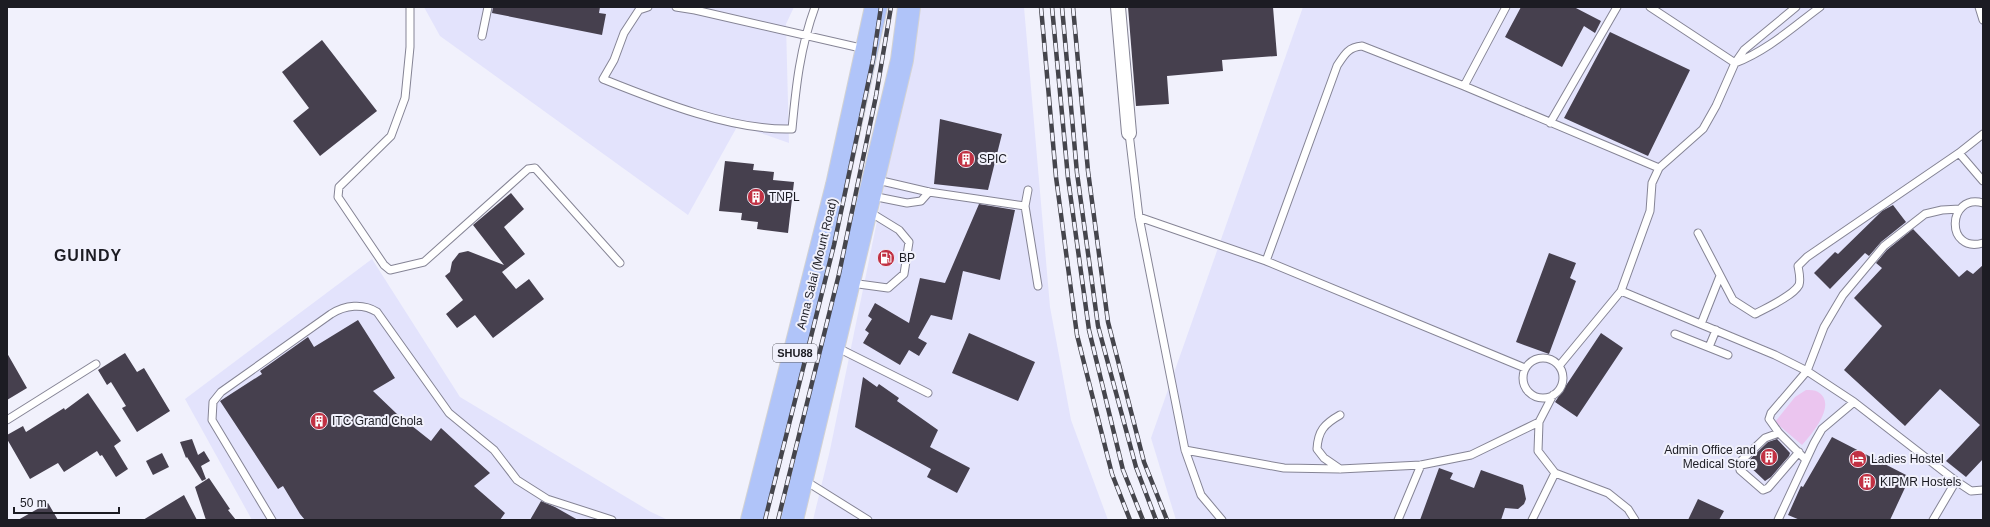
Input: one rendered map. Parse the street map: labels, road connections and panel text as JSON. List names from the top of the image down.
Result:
{
  "streets": {
    "main road": ["Anna Salai (Mount Road)", "SHU88"]
  },
  "districts": ["GUINDY"],
  "places": {
    "building": [
      "SPIC",
      "TNPL",
      "ITC Grand Chola",
      "Admin Office and Medical Store",
      "KIPMR Hostels"
    ],
    "fuel station": ["BP"],
    "hotel": ["Ladies Hostel"]
  },
  "scale_bar": "50 m"
}
